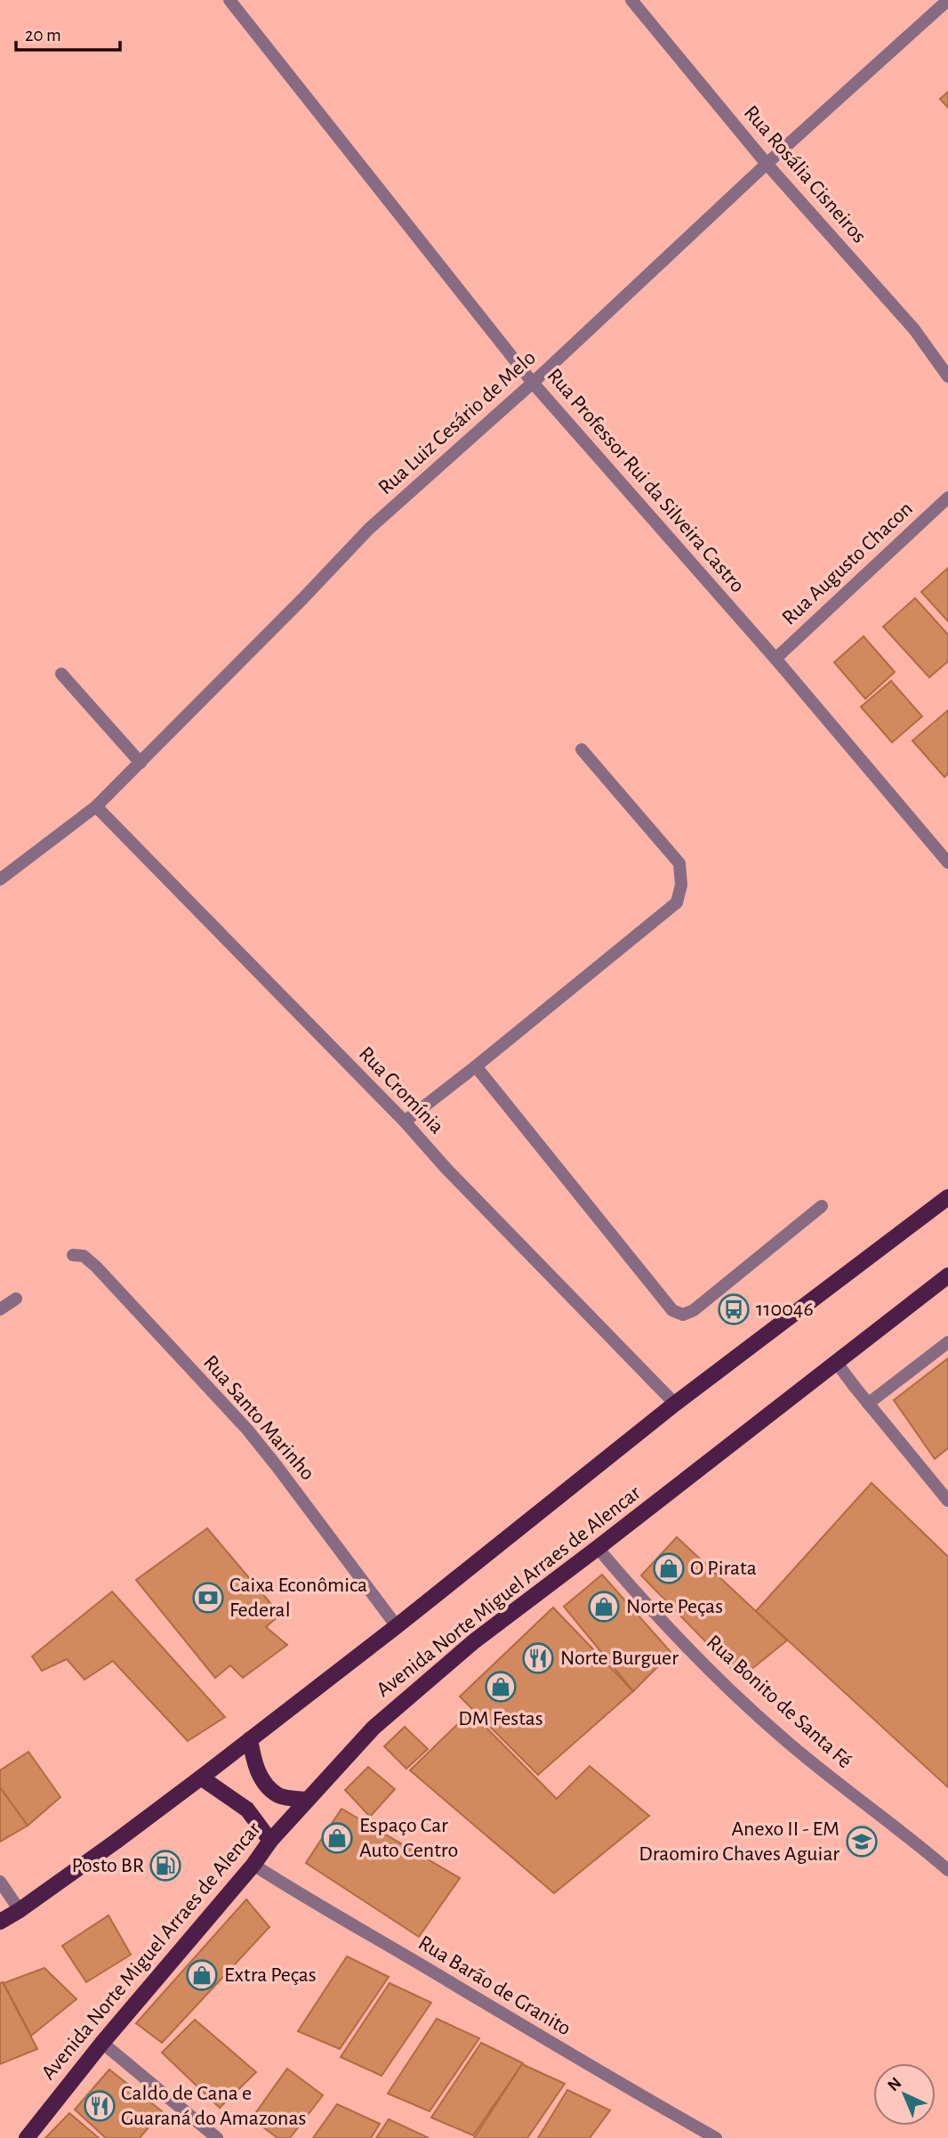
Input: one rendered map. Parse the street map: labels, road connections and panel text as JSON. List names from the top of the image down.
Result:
{
  "streets": {
    "main road": ["Avenida Norte Miguel Arraes de Alencar"],
    "street": [
      "Rua Rosália Cisneiros",
      "Rua Luiz Cesário de Melo",
      "Rua Professor Rui da Silveira Castro",
      "Rua Augusto Chacon",
      "Rua Cromínia",
      "Rua Santo Marinho",
      "Rua Bonito de Santa Fé",
      "Rua Barão de Granito"
    ]
  },
  "crossings": [
    ["Rua Rosália Cisneiros", "Rua Luiz Cesário de Melo"],
    ["Rua Luiz Cesário de Melo", "Rua Professor Rui da Silveira Castro"],
    ["Rua Luiz Cesário de Melo", "Rua Cromínia"],
    ["Rua Professor Rui da Silveira Castro", "Rua Augusto Chacon"],
    ["Rua Cromínia", "Avenida Norte Miguel Arraes de Alencar"],
    ["Rua Santo Marinho", "Avenida Norte Miguel Arraes de Alencar"],
    ["Avenida Norte Miguel Arraes de Alencar", "Rua Bonito de Santa Fé"],
    ["Avenida Norte Miguel Arraes de Alencar", "Rua Barão de Granito"]
  ],
  "places": {
    "bus stop": ["110046"],
    "shop": [
      "O Pirata",
      "Norte Peças",
      "DM Festas",
      "Espaço Car Auto Centro",
      "Extra Peças"
    ],
    "bank": ["Caixa Econômica Federal"],
    "restaurant": ["Norte Burguer", "Caldo de Cana e Guaraná do Amazonas"],
    "school or university": ["Anexo II - EM Draomiro Chaves Aguiar"],
    "fuel station": ["Posto BR"]
  },
  "scale_bar": "20 m",
  "north": "top left"
}
